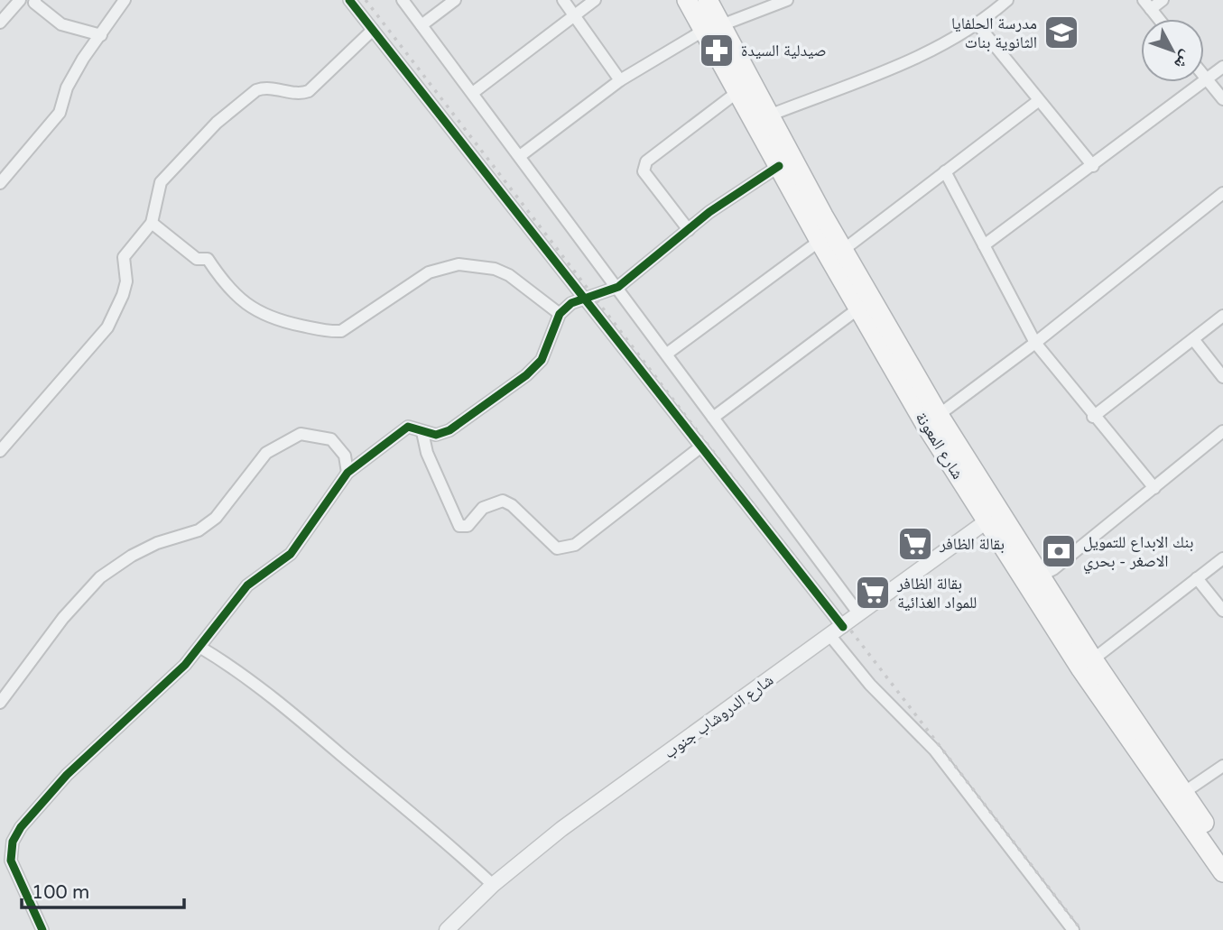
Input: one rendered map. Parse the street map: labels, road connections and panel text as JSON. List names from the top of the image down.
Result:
{
  "streets": {
    "highway": ["شارع المعونة"],
    "street": ["شارع الدروشاب جنوب"]
  },
  "crossings": [
    ["شارع المعونة", "شارع الدروشاب جنوب"]
  ],
  "places": {
    "school or university": ["مدرسة الحلفايا الثانوية بنات"],
    "pharmacy": ["صيدلية السيدة"],
    "supermarket": ["بقالة الظافر", "بقالة الظافر للمواد الغذائية"],
    "bank": ["بنك الابداع للتمويل الاصغر - بحري"]
  },
  "scale_bar": "100 m",
  "north": "bottom right"
}
